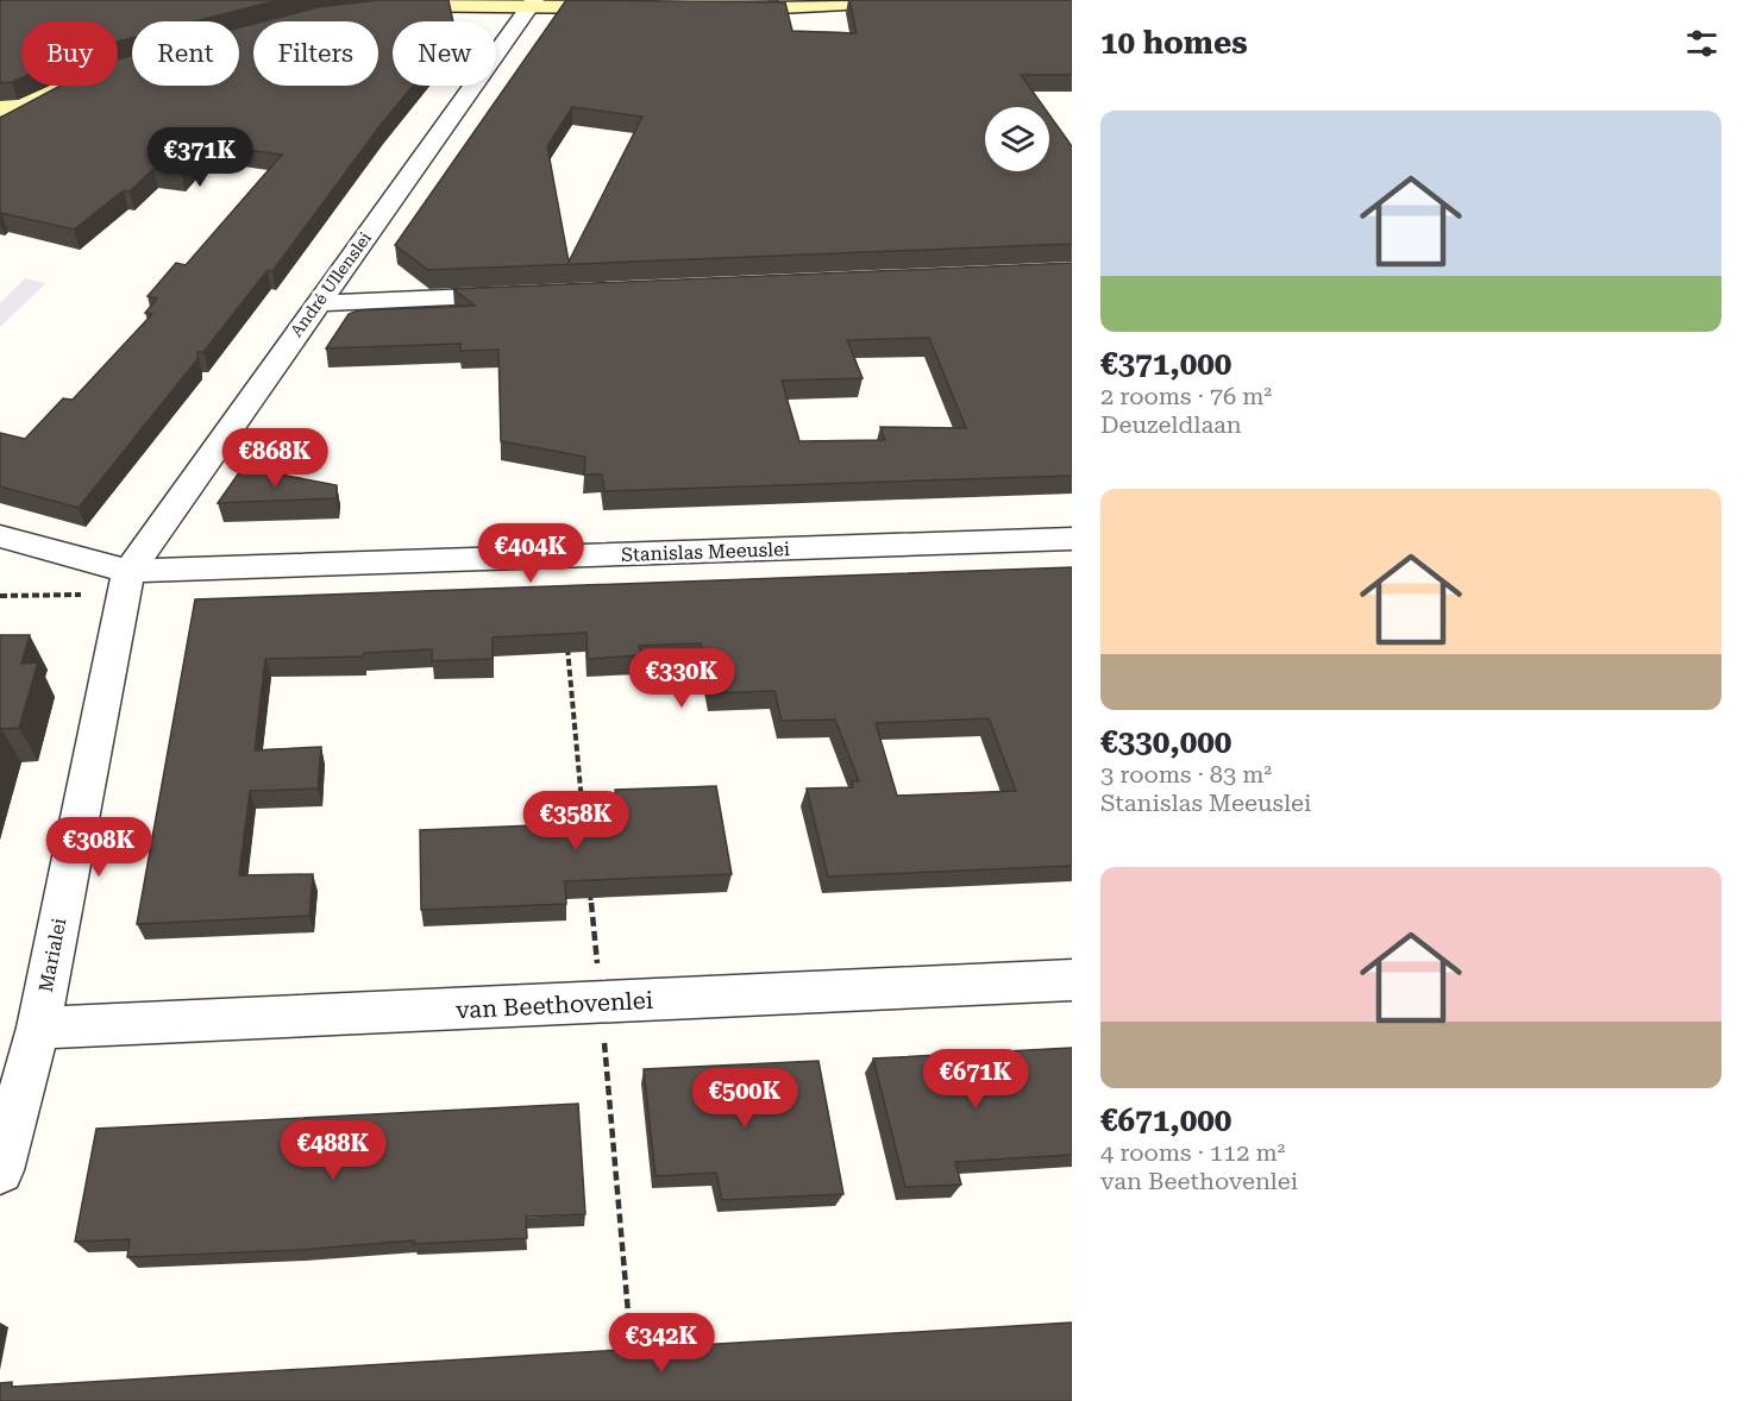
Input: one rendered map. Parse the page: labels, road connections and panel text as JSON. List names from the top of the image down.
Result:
{
  "streets": {
    "street": [
      "André Ullenslei",
      "Stanislas Meeuslei",
      "Marialei",
      "van Beethovenlei"
    ]
  },
  "crossings": [
    ["André Ullenslei", "Stanislas Meeuslei"],
    ["André Ullenslei", "Marialei"],
    ["Stanislas Meeuslei", "Marialei"],
    ["Marialei", "van Beethovenlei"]
  ],
  "page": {
    "heading": "10 homes",
    "chip": [
      "Buy",
      "Rent",
      "Filters",
      "New"
    ],
    "list": [
      {
        "name": "€371,000",
        "note": "2 rooms · 76 m² · Deuzeldlaan"
      },
      {
        "name": "€330,000",
        "note": "3 rooms · 83 m² · Stanislas Meeuslei"
      },
      {
        "name": "€671,000",
        "note": "4 rooms · 112 m² · van Beethovenlei"
      }
    ],
    "price": [
      "€371K",
      "€868K",
      "€404K",
      "€330K",
      "€358K",
      "€308K",
      "€671K",
      "€500K",
      "€488K",
      "€342K"
    ]
  }
}
